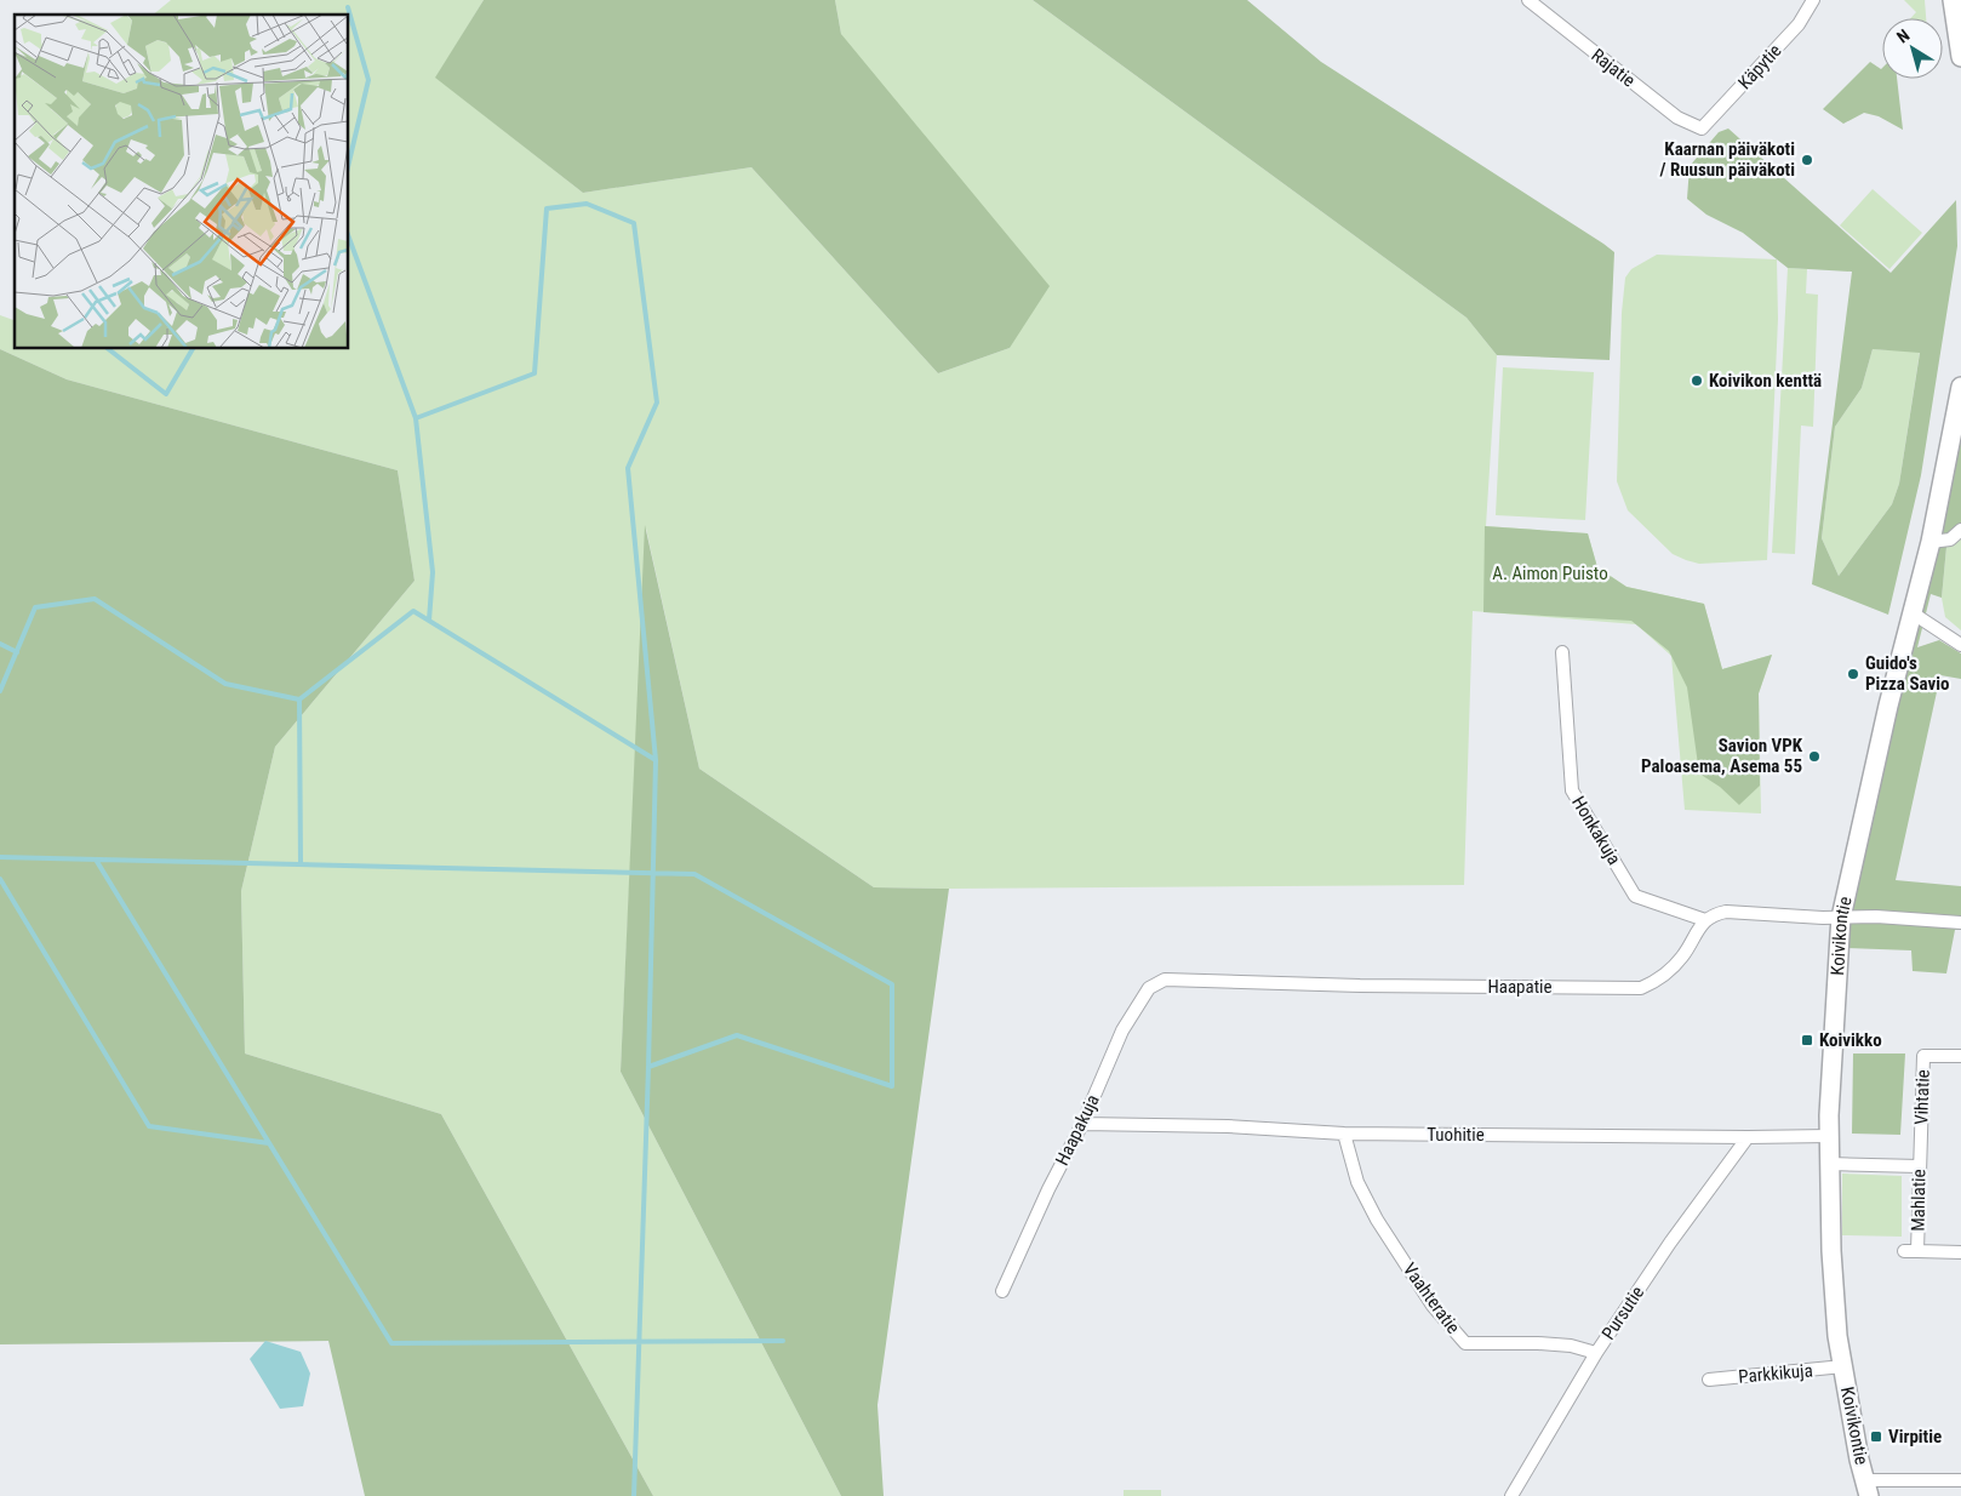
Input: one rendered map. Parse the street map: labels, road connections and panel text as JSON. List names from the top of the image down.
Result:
{
  "streets": {
    "main road": ["Koivikontie"],
    "street": [
      "Käpytie",
      "Rajatie",
      "Honkakuja",
      "Haapatie",
      "Vihtatie",
      "Haapakuja",
      "Tuohitie",
      "Mahlatie",
      "Vaahteratie",
      "Pursutie",
      "Parkkikuja"
    ]
  },
  "crossings": [
    ["Käpytie", "Rajatie"],
    ["Honkakuja", "Haapatie"],
    ["Koivikontie", "Tuohitie"],
    ["Koivikontie", "Parkkikuja"],
    ["Haapatie", "Haapakuja"],
    ["Vihtatie", "Mahlatie"],
    ["Haapakuja", "Tuohitie"],
    ["Tuohitie", "Vaahteratie"],
    ["Tuohitie", "Pursutie"],
    ["Vaahteratie", "Pursutie"]
  ],
  "parks": ["A. Aimon Puisto"],
  "places": {
    "other": [
      "Kaarnan päiväkoti / Ruusun päiväkoti",
      "Koivikon kenttä",
      "Guido's Pizza Savio",
      "Savion VPK Paloasema, Asema 55"
    ],
    "transit": ["Koivikko", "Virpitie"]
  },
  "north": "top left"
}
